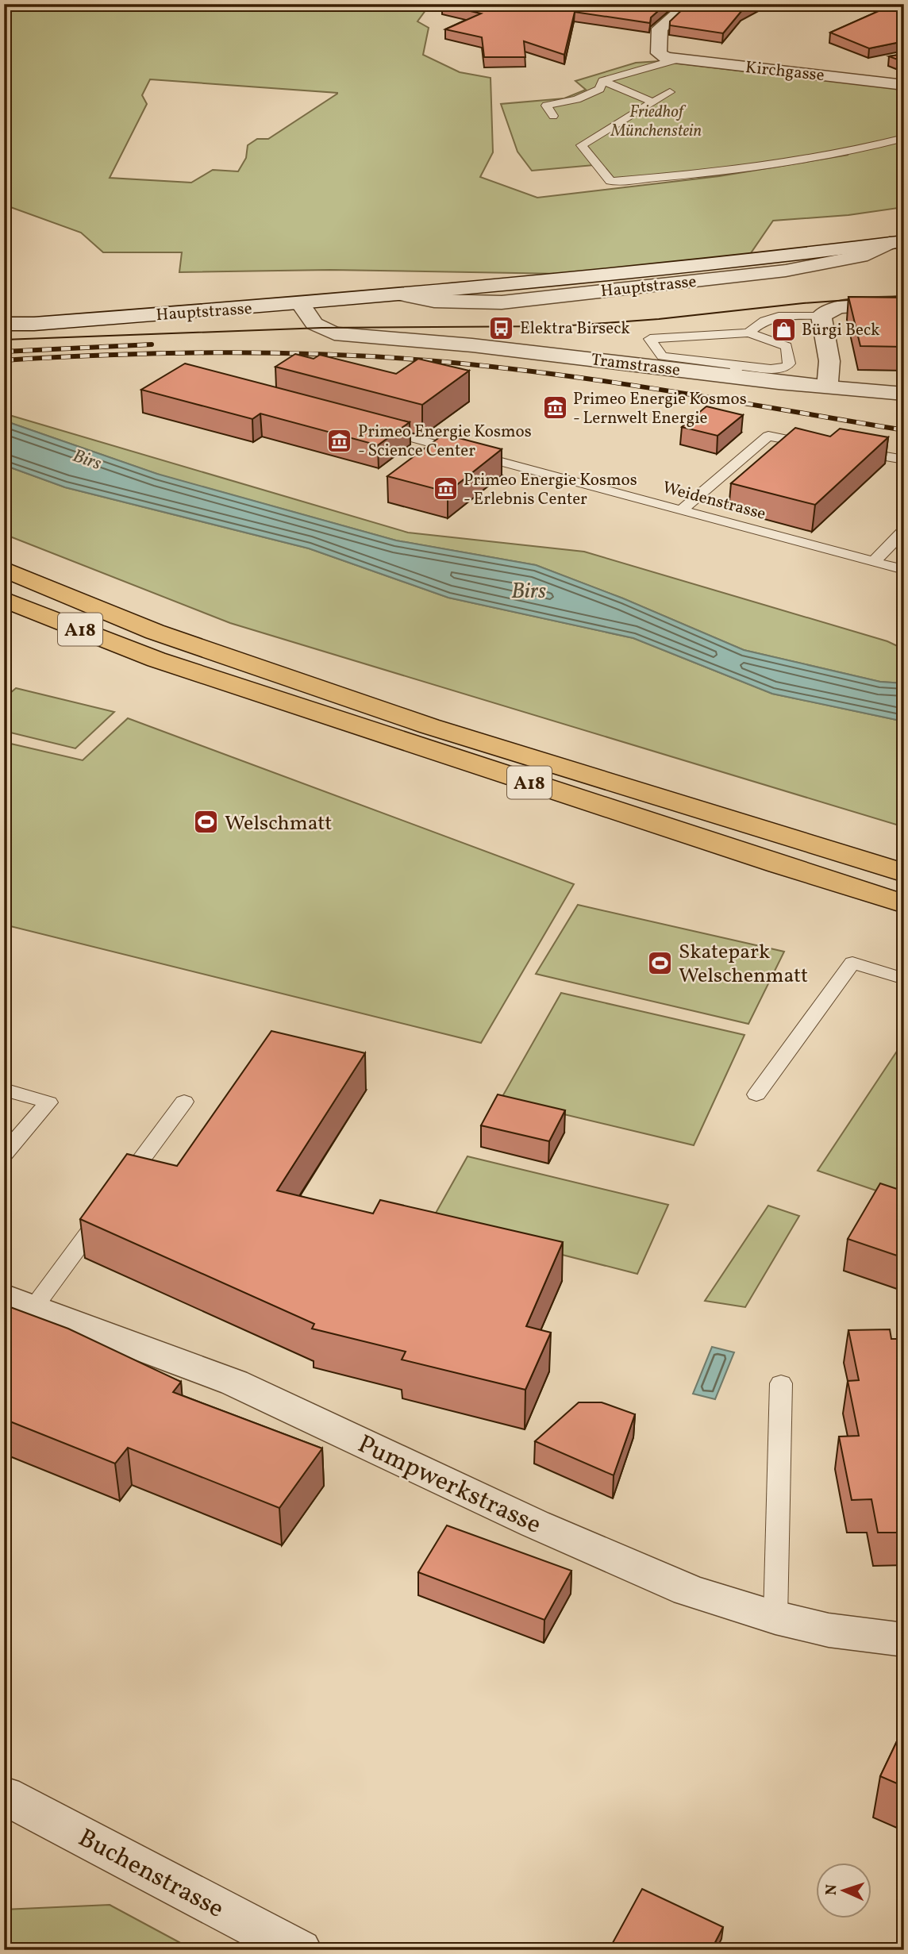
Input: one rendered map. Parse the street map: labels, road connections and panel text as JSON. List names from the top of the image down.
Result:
{
  "streets": {
    "highway": ["A18"],
    "street": [
      "Kirchgasse",
      "Hauptstrasse",
      "Tramstrasse",
      "Pumpwerkstrasse",
      "Buchenstrasse"
    ],
    "lane": ["Weidenstrasse"]
  },
  "crossings": [
    ["Hauptstrasse", "Tramstrasse"]
  ],
  "water": ["Birs"],
  "parks": ["Friedhof Münchenstein"],
  "places": {
    "bus stop": ["Elektra Birseck"],
    "shop": ["Bürgi Beck"],
    "museum": ["Primeo Energie Kosmos - Lernwelt Energie", "Primeo Energie Kosmos - Science Center", "Primeo Energie Kosmos - Erlebnis Center"],
    "sports": ["Welschmatt", "Skatepark Welschenmatt"]
  },
  "north": "left"
}
